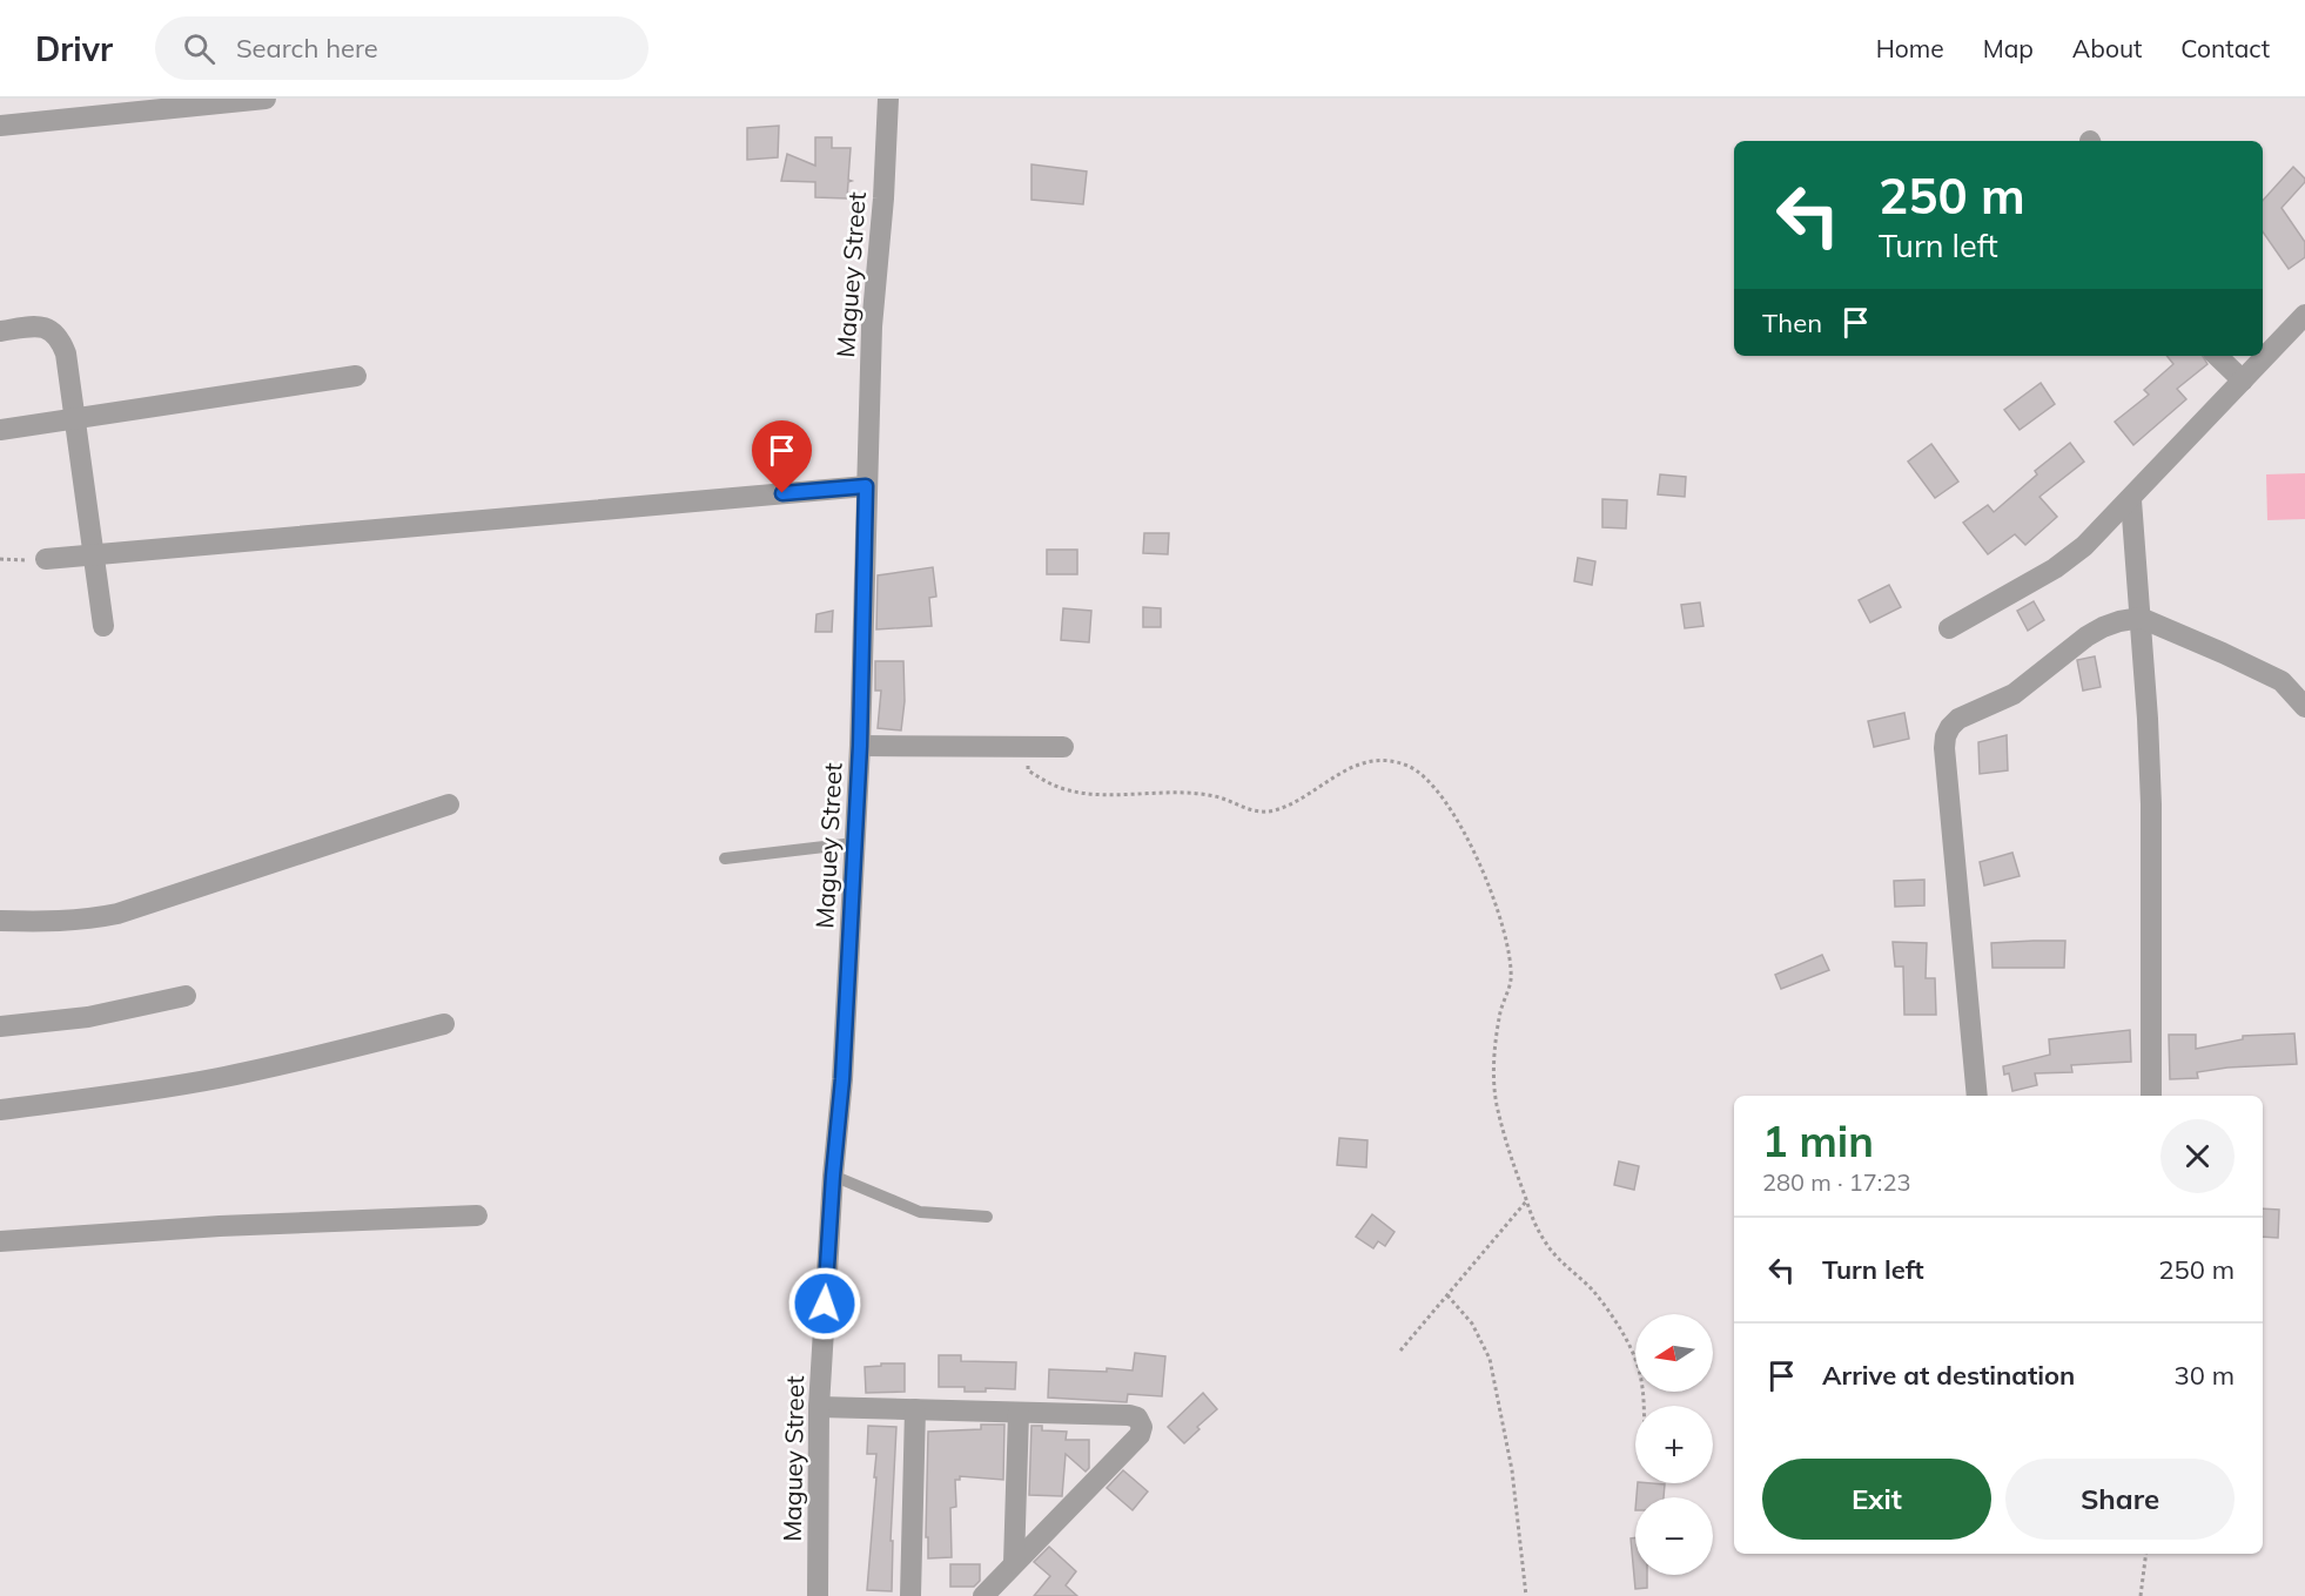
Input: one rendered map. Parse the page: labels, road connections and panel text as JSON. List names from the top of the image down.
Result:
{
  "streets": {
    "street": ["Maguey Street"]
  },
  "north": "left",
  "page": {
    "header": "Drivr",
    "search": "Search here",
    "nav": [
      "Home",
      "Map",
      "About",
      "Contact"
    ],
    "turn": ["250 m", "Turn left"],
    "then": "Then",
    "heading": ["1 min", "280 m · 17:23"],
    "list": [
      {
        "name": "Turn left",
        "value": "250 m"
      },
      {
        "name": "Arrive at destination",
        "value": "30 m"
      }
    ],
    "map_buttons": ["+", "−"],
    "buttons": ["Exit", "Share"]
  }
}
